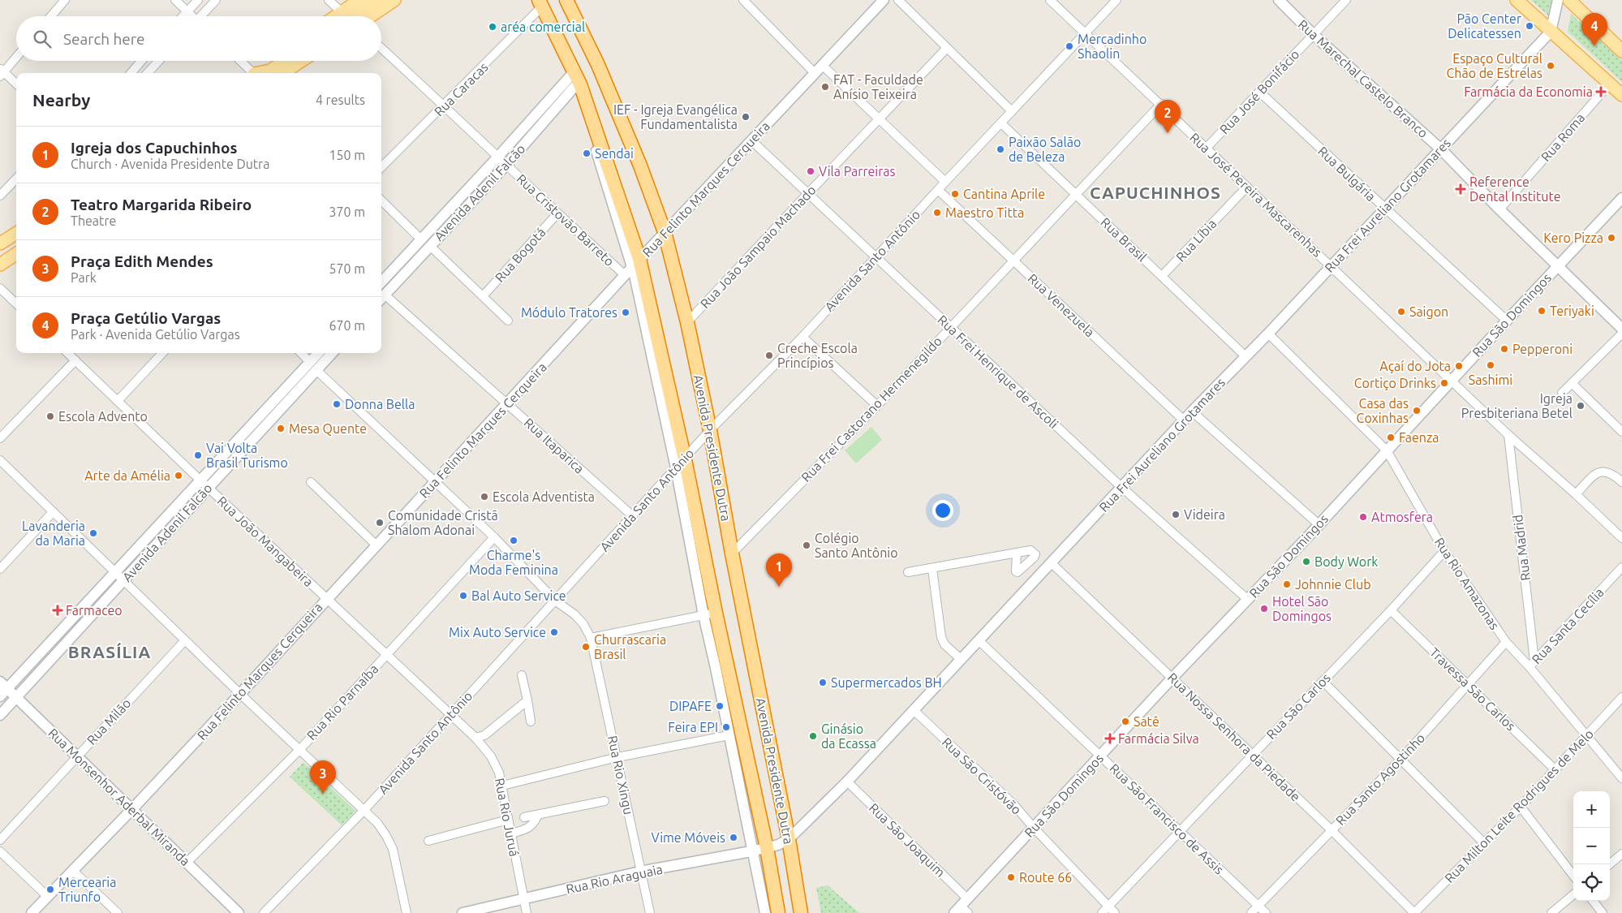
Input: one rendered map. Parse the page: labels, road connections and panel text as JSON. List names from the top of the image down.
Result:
{
  "streets": {
    "highway": ["Avenida Presidente Dutra"],
    "street": [
      "Rua Marechal Castelo Branco",
      "Rua Caracas",
      "Rua José Bonifácio",
      "Rua Roma",
      "Rua Bulgária",
      "Rua Felinto Marques Cerqueira",
      "Avenida Adenil Falcão",
      "Rua José Pereira Mascarenhas",
      "Rua Frei Aureliano Grotamares",
      "Rua Cristovão Barreto",
      "Rua Brasil",
      "Rua Líbia",
      "Rua João Sampaio Machado",
      "Rua Bogotá",
      "Avenida Santo Antônio",
      "Rua Venezuela",
      "Rua São Domingos",
      "Rua Frei Henrique de Ascoli",
      "Rua Frei Castorano Hermenegildo",
      "Rua Itaparica",
      "Rua João Mangabeira",
      "Rua Madrid",
      "Rua Rio Amazonas",
      "Rua Santa Cecília",
      "Travessa São Carlos",
      "Rua Rio Parnaíba",
      "Rua São Carlos",
      "Rua Milão",
      "Rua Nossa Senhora da Piedade",
      "Rua Rio Xingu",
      "Rua São Cristóvão",
      "Rua Santo Agostinho",
      "Rua Monsenhor Aderbal Miranda",
      "Rua Milton Leite Rodrigues de Melo",
      "Rua Rio Juruá",
      "Rua São Francisco de Assis",
      "Rua São Joaquim",
      "Rua Rio Araguaia"
    ]
  },
  "crossings": [
    ["Rua Marechal Castelo Branco", "Rua José Bonifácio"],
    ["Rua Marechal Castelo Branco", "Rua Roma"],
    ["Rua Marechal Castelo Branco", "Rua Frei Aureliano Grotamares"],
    ["Rua Marechal Castelo Branco", "Rua São Domingos"],
    ["Rua Caracas", "Rua Cristovão Barreto"],
    ["Rua Caracas", "Avenida Presidente Dutra"],
    ["Rua José Bonifácio", "Rua Bulgária"],
    ["Rua José Bonifácio", "Rua José Pereira Mascarenhas"],
    ["Rua Bulgária", "Rua Frei Aureliano Grotamares"],
    ["Rua Bulgária", "Rua São Domingos"],
    ["Rua Felinto Marques Cerqueira", "Rua Cristovão Barreto"],
    ["Rua Felinto Marques Cerqueira", "Rua Frei Henrique de Ascoli"],
    ["Rua Felinto Marques Cerqueira", "Rua Itaparica"],
    ["Rua Felinto Marques Cerqueira", "Avenida Presidente Dutra"],
    ["Rua Felinto Marques Cerqueira", "Rua João Mangabeira"],
    ["Rua Felinto Marques Cerqueira", "Rua Rio Xingu"],
    ["Rua Felinto Marques Cerqueira", "Rua Monsenhor Aderbal Miranda"],
    ["Avenida Adenil Falcão", "Rua Cristovão Barreto"],
    ["Avenida Adenil Falcão", "Rua Itaparica"],
    ["Avenida Adenil Falcão", "Avenida Presidente Dutra"],
    ["Avenida Adenil Falcão", "Rua João Mangabeira"],
    ["Avenida Adenil Falcão", "Rua Rio Xingu"],
    ["Avenida Adenil Falcão", "Rua Monsenhor Aderbal Miranda"],
    ["Rua José Pereira Mascarenhas", "Rua Frei Aureliano Grotamares"],
    ["Rua José Pereira Mascarenhas", "Rua Líbia"],
    ["Rua José Pereira Mascarenhas", "Avenida Santo Antônio"],
    ["Rua José Pereira Mascarenhas", "Rua São Domingos"],
    ["Rua José Pereira Mascarenhas", "Rua Frei Castorano Hermenegildo"],
    ["Rua José Pereira Mascarenhas", "Rua Madrid"],
    ["Rua Frei Aureliano Grotamares", "Rua Brasil"],
    ["Rua Frei Aureliano Grotamares", "Rua Venezuela"],
    ["Rua Frei Aureliano Grotamares", "Rua Frei Henrique de Ascoli"],
    ["Rua Frei Aureliano Grotamares", "Avenida Presidente Dutra"],
    ["Rua Frei Aureliano Grotamares", "Rua Rio Amazonas"],
    ["Rua Frei Aureliano Grotamares", "Rua Nossa Senhora da Piedade"],
    ["Rua Frei Aureliano Grotamares", "Rua São Cristóvão"],
    ["Rua Frei Aureliano Grotamares", "Rua São Francisco de Assis"],
    ["Rua Frei Aureliano Grotamares", "Rua São Joaquim"],
    ["Rua Frei Aureliano Grotamares", "Rua Rio Araguaia"],
    ["Rua Cristovão Barreto", "Rua Bogotá"],
    ["Rua Brasil", "Rua Líbia"],
    ["Rua Brasil", "Avenida Santo Antônio"],
    ["Rua Brasil", "Rua Frei Castorano Hermenegildo"],
    ["Rua João Sampaio Machado", "Rua Frei Henrique de Ascoli"],
    ["Rua João Sampaio Machado", "Avenida Presidente Dutra"],
    ["Avenida Santo Antônio", "Rua Venezuela"],
    ["Avenida Santo Antônio", "Rua Frei Henrique de Ascoli"],
    ["Avenida Santo Antônio", "Rua Itaparica"],
    ["Avenida Santo Antônio", "Avenida Presidente Dutra"],
    ["Avenida Santo Antônio", "Rua João Mangabeira"],
    ["Avenida Santo Antônio", "Rua Rio Xingu"],
    ["Avenida Santo Antônio", "Rua Rio Juruá"],
    ["Rua Venezuela", "Rua Frei Castorano Hermenegildo"],
    ["Rua São Domingos", "Rua Frei Henrique de Ascoli"],
    ["Rua São Domingos", "Rua Rio Amazonas"],
    ["Rua São Domingos", "Rua Nossa Senhora da Piedade"],
    ["Rua São Domingos", "Rua São Cristóvão"],
    ["Rua São Domingos", "Rua São Francisco de Assis"],
    ["Rua São Domingos", "Rua São Joaquim"],
    ["Rua Frei Henrique de Ascoli", "Rua Frei Castorano Hermenegildo"],
    ["Rua Frei Castorano Hermenegildo", "Avenida Presidente Dutra"],
    ["Avenida Presidente Dutra", "Rua Rio Araguaia"],
    ["Rua João Mangabeira", "Rua Rio Parnaíba"],
    ["Rua João Mangabeira", "Rua Rio Juruá"],
    ["Rua Madrid", "Rua Rio Amazonas"],
    ["Rua Madrid", "Rua Santa Cecília"],
    ["Rua Rio Amazonas", "Rua Santa Cecília"],
    ["Rua Rio Amazonas", "Rua São Carlos"],
    ["Rua Rio Amazonas", "Rua Santo Agostinho"],
    ["Rua Rio Amazonas", "Rua Milton Leite Rodrigues de Melo"],
    ["Travessa São Carlos", "Rua São Carlos"],
    ["Travessa São Carlos", "Rua Santo Agostinho"],
    ["Travessa São Carlos", "Rua Milton Leite Rodrigues de Melo"],
    ["Rua Rio Parnaíba", "Rua Rio Xingu"],
    ["Rua Rio Parnaíba", "Rua Monsenhor Aderbal Miranda"],
    ["Rua São Carlos", "Rua Nossa Senhora da Piedade"],
    ["Rua São Carlos", "Rua São Cristóvão"],
    ["Rua São Carlos", "Rua São Francisco de Assis"],
    ["Rua Milão", "Rua Monsenhor Aderbal Miranda"],
    ["Rua Nossa Senhora da Piedade", "Rua Santo Agostinho"],
    ["Rua Nossa Senhora da Piedade", "Rua Milton Leite Rodrigues de Melo"],
    ["Rua Rio Xingu", "Rua Rio Araguaia"],
    ["Rua Santo Agostinho", "Rua São Francisco de Assis"],
    ["Rua Rio Juruá", "Rua Rio Araguaia"]
  ],
  "districts": ["CAPUCHINHOS", "BRASÍLIA"],
  "places": {
    "other": [
      "Pão Center Delicatessen",
      "aréa comercial",
      "Mercadinho Shaolin",
      "Espaço Cultural Chão de Estrelas",
      "FAT - Faculdade Anísio Teixeira",
      "IEF - Igreja Evangélica Fundamentalista",
      "Paixão Salão de Beleza",
      "Sendai",
      "Vila Parreiras",
      "Cantina Aprile",
      "Maestro Titta",
      "Kero Pizza",
      "Teriyaki",
      "Saigon",
      "Módulo Tratores",
      "Pepperoni",
      "Creche Escola Princípios",
      "Sashimi",
      "Açaí do Jota",
      "Cortiço Drinks",
      "Donna Bella",
      "Igreja Presbiteriana Betel",
      "Casa das Coxinhas",
      "Escola Advento",
      "Mesa Quente",
      "Faenza",
      "Vai Volta Brasil Turismo",
      "Arte da Amélia",
      "Escola Adventista",
      "Videira",
      "Atmosfera",
      "Comunidade Cristã Shalom Adonai",
      "Lavanderia da Maria",
      "Charme's Moda Feminina",
      "Colégio Santo Antônio",
      "Body Work",
      "Johnnie Club",
      "Bal Auto Service",
      "Hotel São Domingos",
      "Mix Auto Service",
      "Churrascaria Brasil",
      "Supermercados BH",
      "DIPAFE",
      "Satê",
      "Feira EPI",
      "Ginásio da Ecassa",
      "Vime Móveis",
      "Route 66",
      "Mercearia Triunfo"
    ],
    "health": [
      "Farmácia da Economia",
      "Reference Dental Institute",
      "Farmaceo",
      "Farmácia Silva"
    ]
  },
  "page": {
    "pins": [
      "4",
      "2",
      "1",
      "3"
    ],
    "search": "Search here",
    "heading": ["Nearby", "4 results"],
    "list": [
      {
        "mark": "1",
        "name": "Igreja dos Capuchinhos",
        "note": "Church · Avenida Presidente Dutra",
        "value": "150 m"
      },
      {
        "mark": "2",
        "name": "Teatro Margarida Ribeiro",
        "note": "Theatre",
        "value": "370 m"
      },
      {
        "mark": "3",
        "name": "Praça Edith Mendes",
        "note": "Park",
        "value": "570 m"
      },
      {
        "mark": "4",
        "name": "Praça Getúlio Vargas",
        "note": "Park · Avenida Getúlio Vargas",
        "value": "670 m"
      }
    ],
    "map_buttons": ["+", "−"]
  }
}
